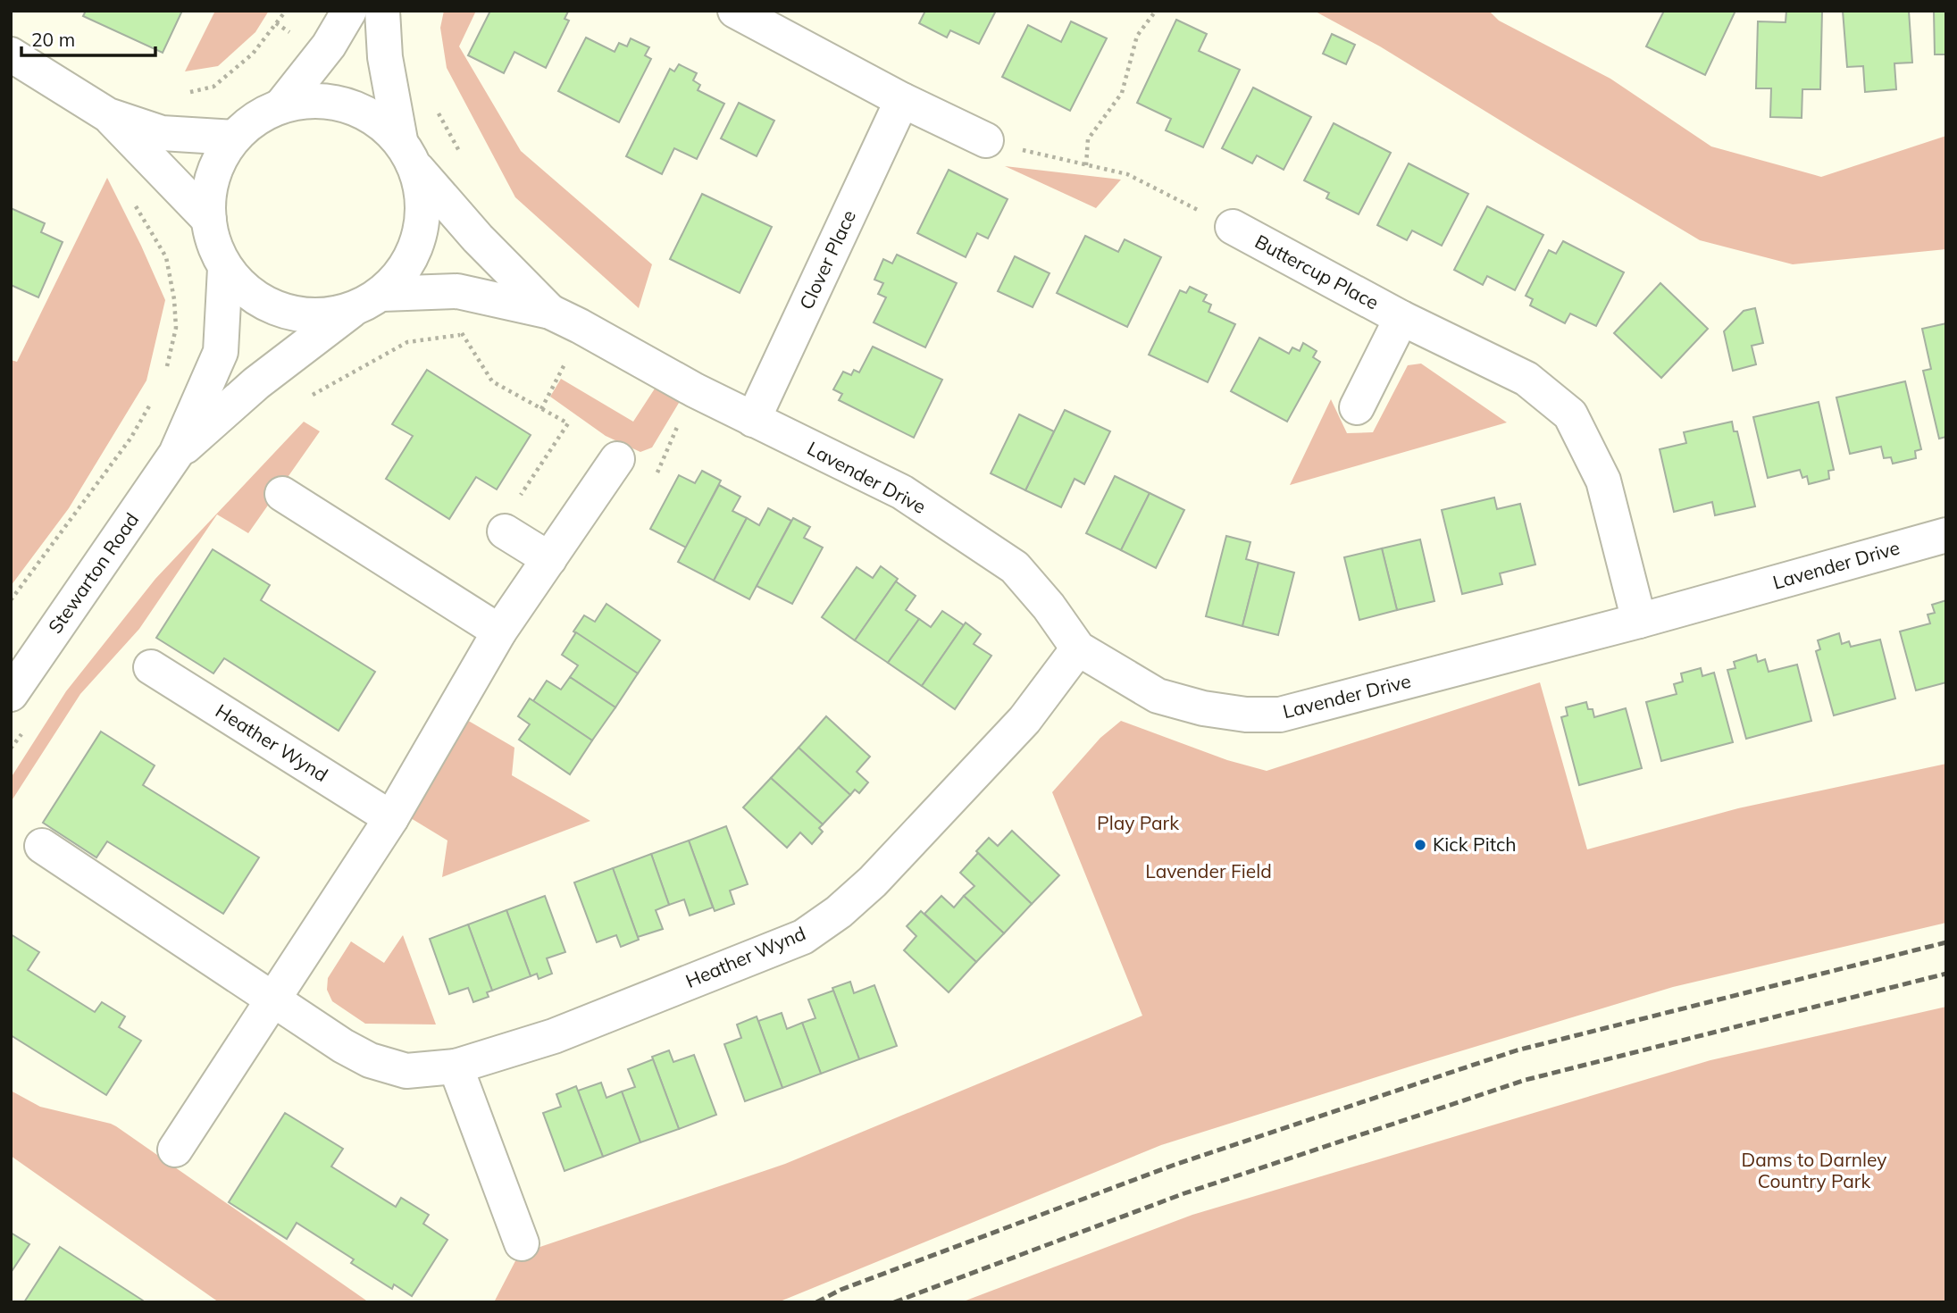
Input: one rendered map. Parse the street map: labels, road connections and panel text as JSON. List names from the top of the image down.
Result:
{
  "streets": {
    "street": [
      "Clover Place",
      "Buttercup Place",
      "Lavender Drive",
      "Stewarton Road",
      "Heather Wynd"
    ]
  },
  "crossings": [
    ["Clover Place", "Lavender Drive"],
    ["Buttercup Place", "Lavender Drive"],
    ["Lavender Drive", "Stewarton Road"],
    ["Lavender Drive", "Heather Wynd"]
  ],
  "parks": ["Play Park", "Lavender Field", "Dams to Darnley Country Park"],
  "places": ["Kick Pitch"],
  "scale_bar": "20 m"
}
